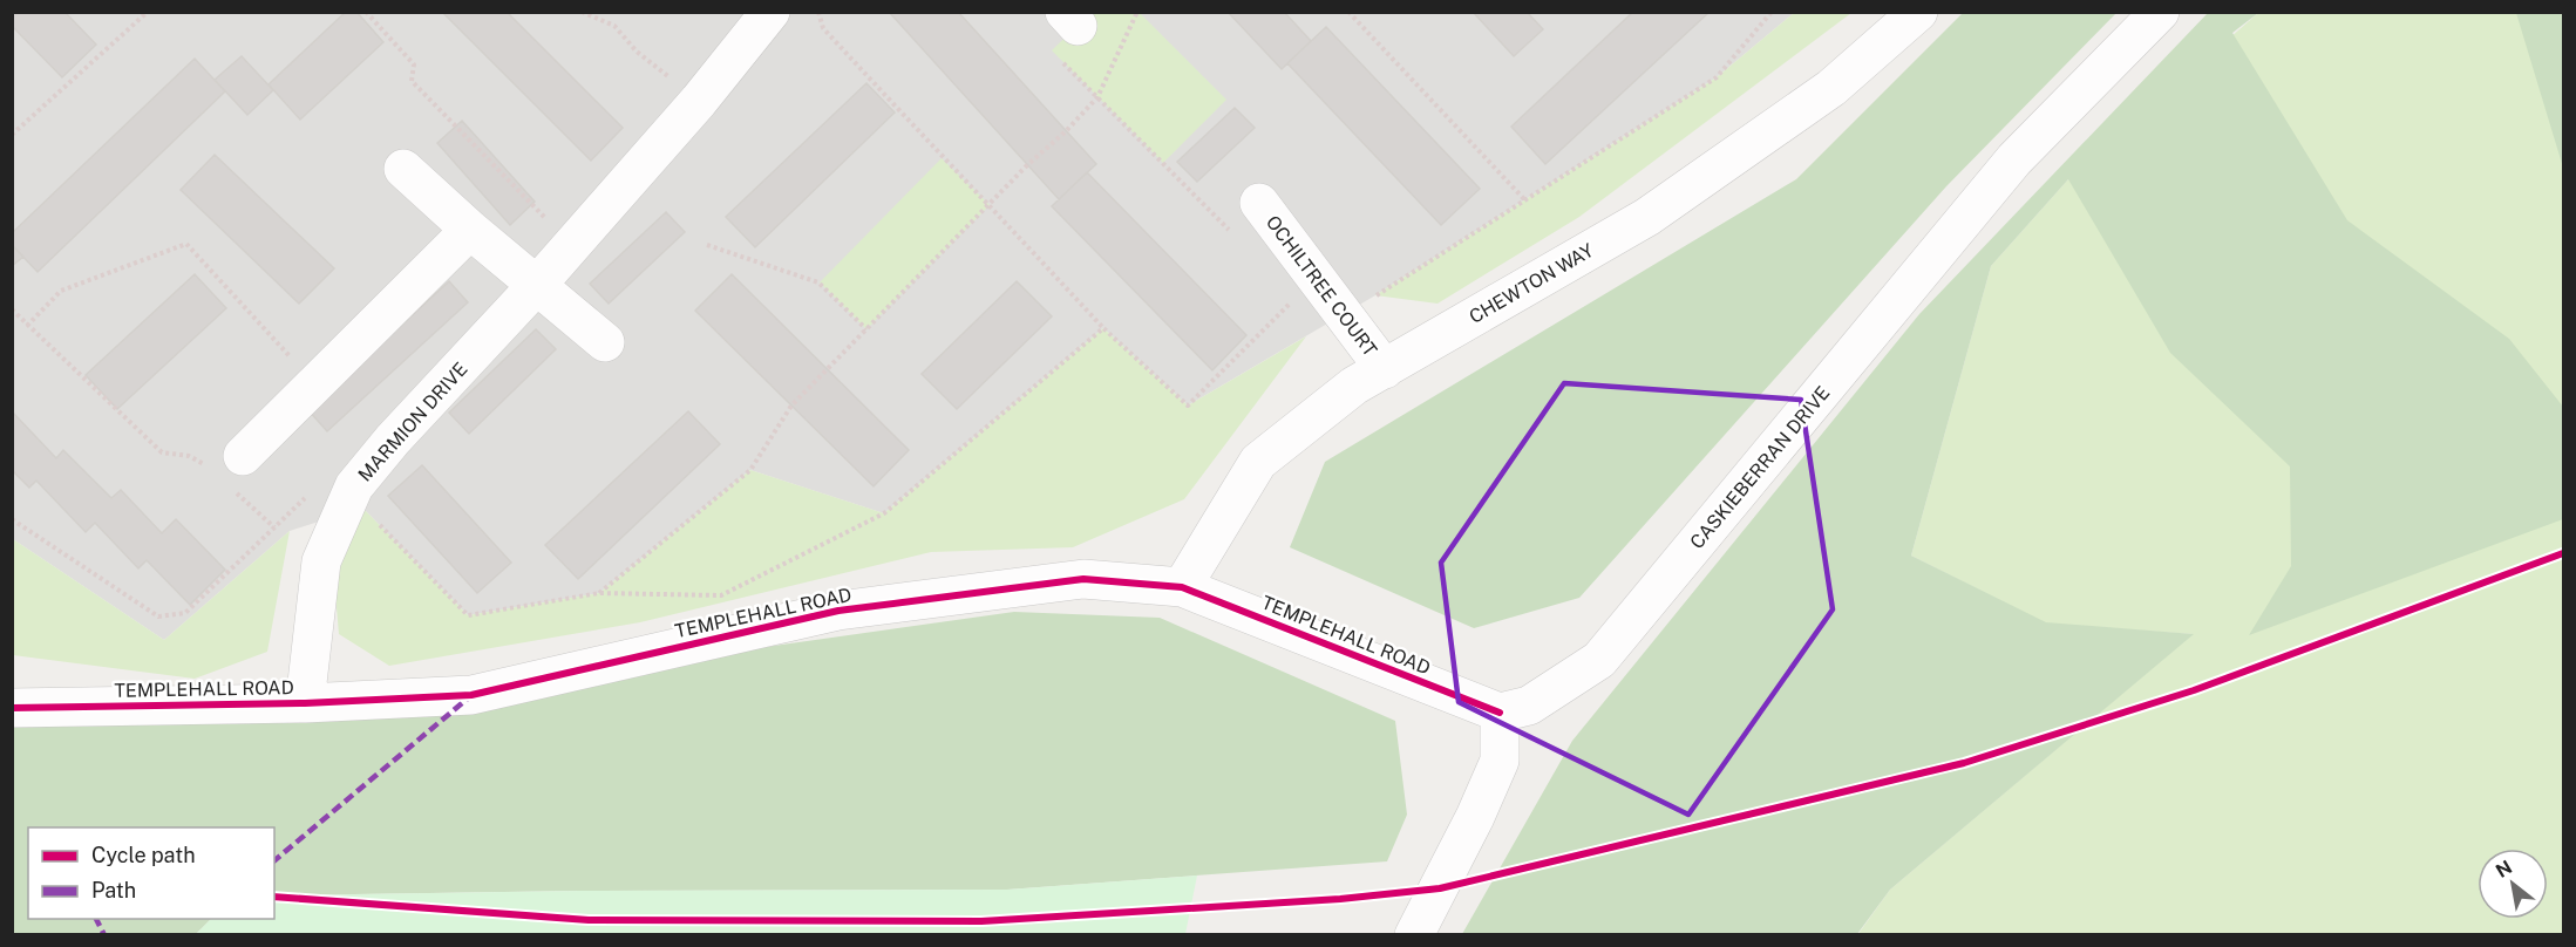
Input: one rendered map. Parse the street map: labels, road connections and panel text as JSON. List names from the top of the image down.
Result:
{
  "streets": {
    "street": [
      "CHEWTON WAY",
      "OCHILTREE COURT",
      "MARMION DRIVE",
      "CASKIEBERRAN DRIVE",
      "TEMPLEHALL ROAD"
    ]
  },
  "crossings": [
    ["CHEWTON WAY", "OCHILTREE COURT"],
    ["CHEWTON WAY", "TEMPLEHALL ROAD"],
    ["MARMION DRIVE", "TEMPLEHALL ROAD"],
    ["CASKIEBERRAN DRIVE", "TEMPLEHALL ROAD"]
  ],
  "legend": ["Cycle path", "Path"],
  "north": "top left"
}
